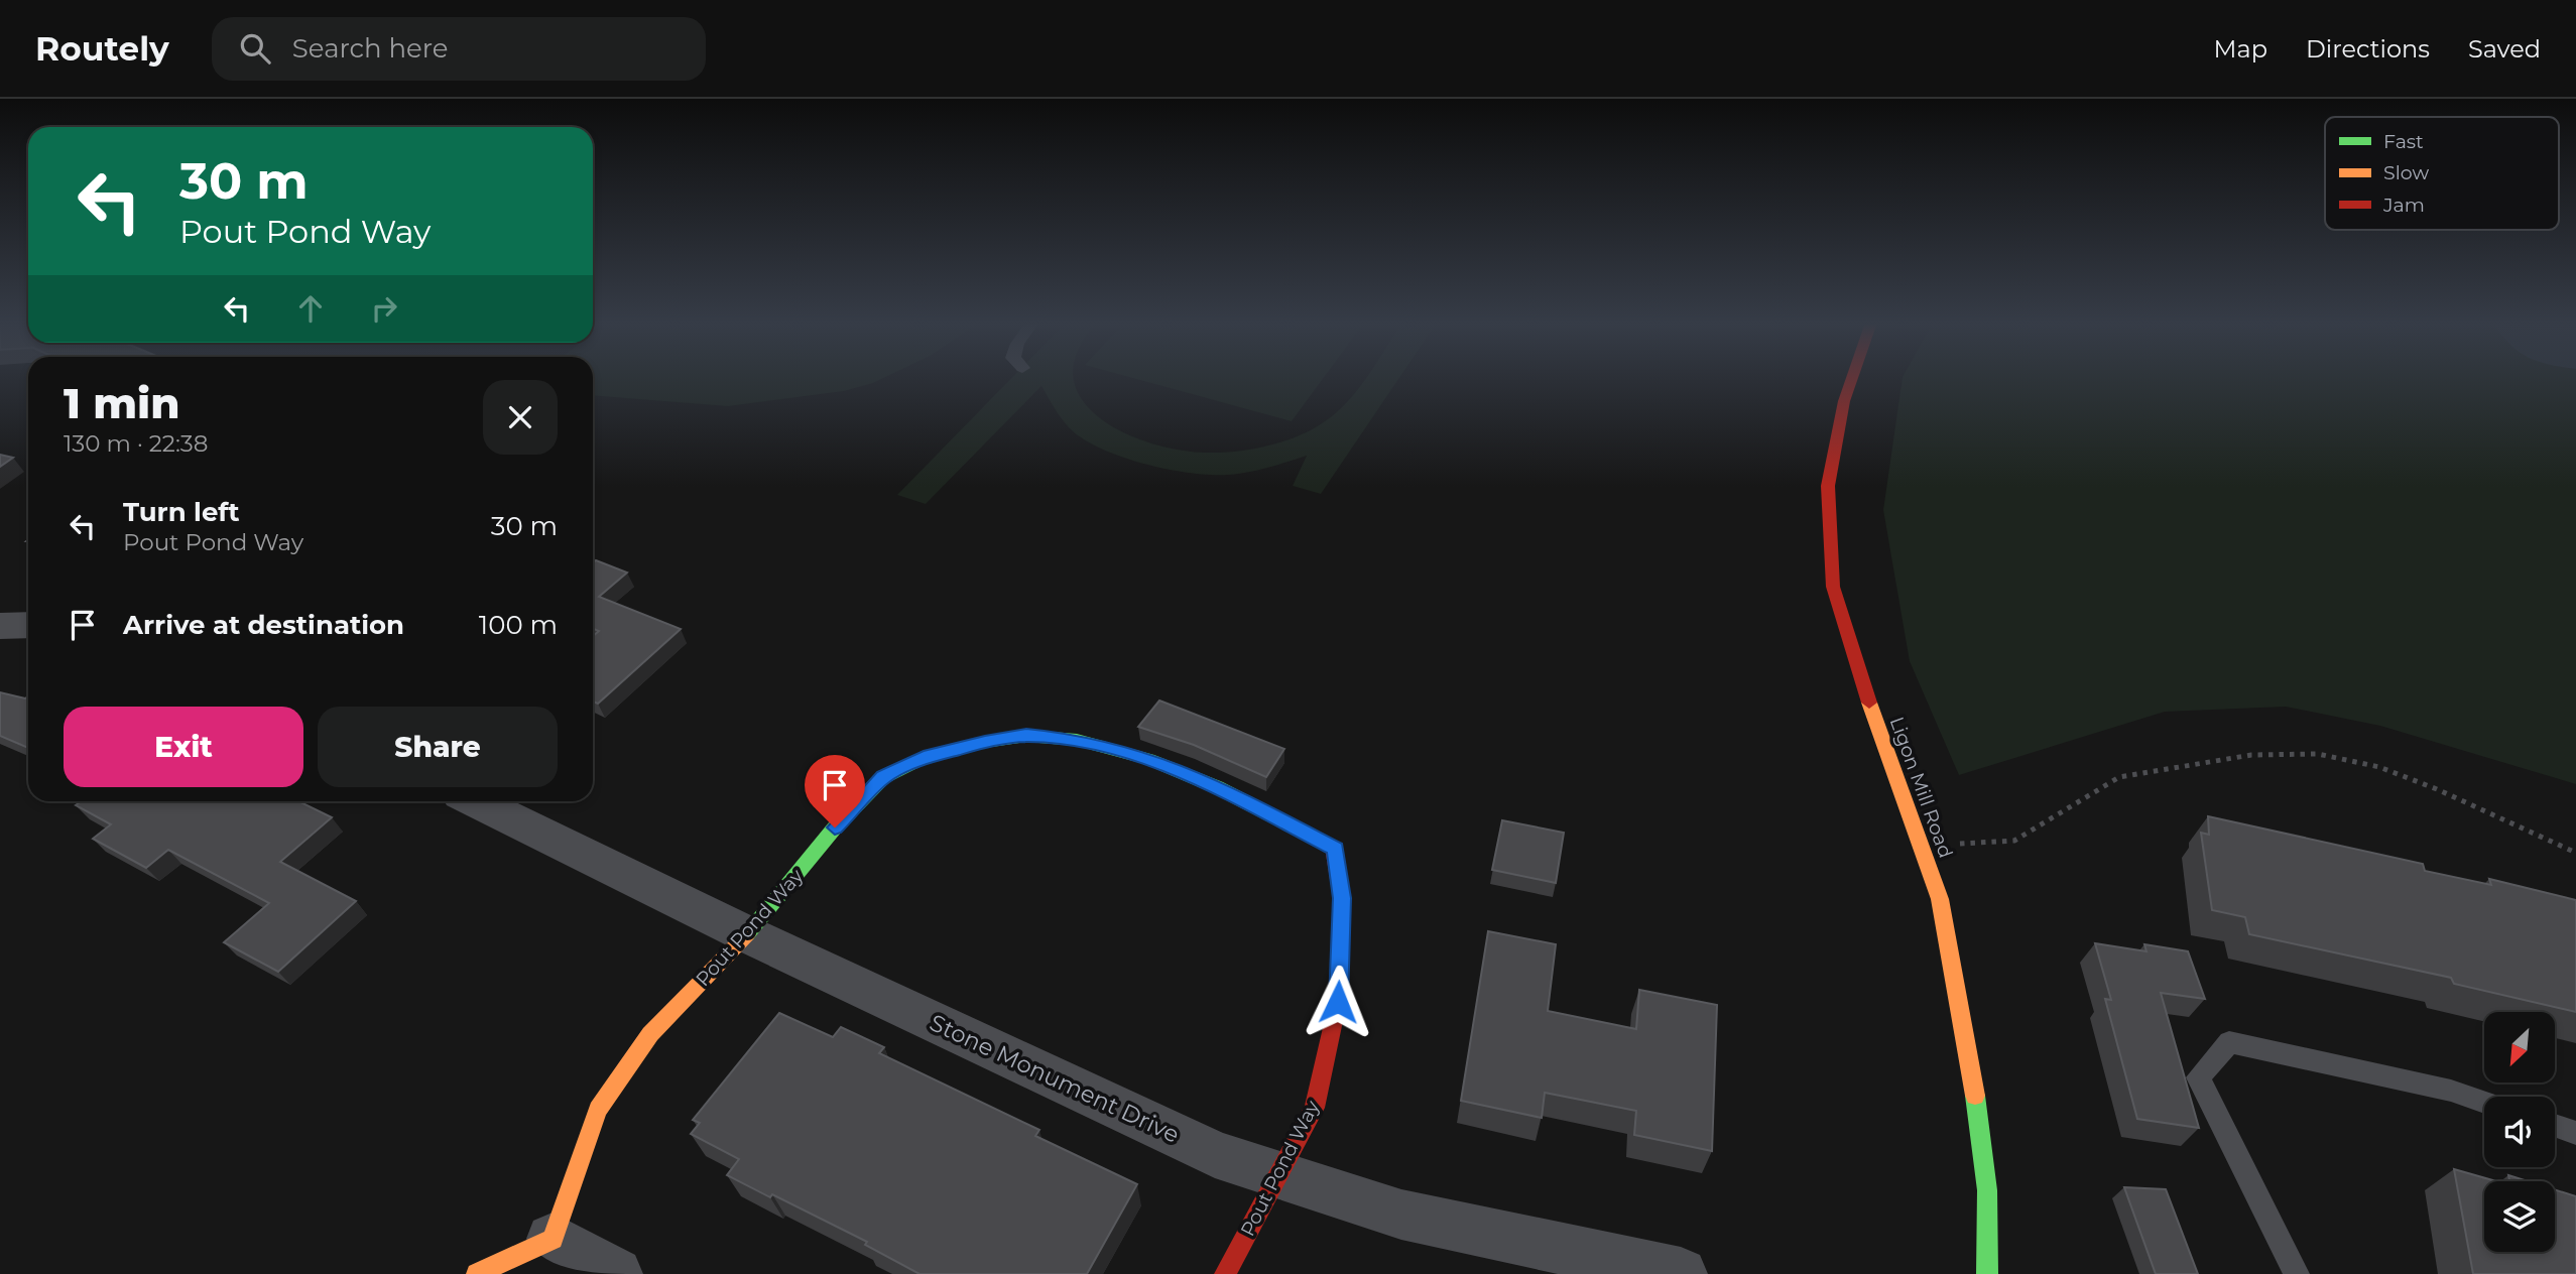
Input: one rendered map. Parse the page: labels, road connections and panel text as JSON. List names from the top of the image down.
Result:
{
  "streets": {
    "street": ["Ligon Mill Road", "Pout Pond Way", "Stone Monument Drive"]
  },
  "crossings": [
    ["Pout Pond Way", "Stone Monument Drive"]
  ],
  "legend": ["Fast", "Slow", "Jam"],
  "north": "bottom left",
  "page": {
    "header": "Routely",
    "search": "Search here",
    "nav": ["Map", "Directions", "Saved"],
    "turn": ["30 m", "Pout Pond Way"],
    "heading": ["1 min", "130 m · 22:38"],
    "list": [
      {
        "name": "Turn left",
        "note": "Pout Pond Way",
        "value": "30 m"
      },
      {
        "name": "Arrive at destination",
        "value": "100 m"
      }
    ],
    "buttons": ["Exit", "Share"]
  }
}
